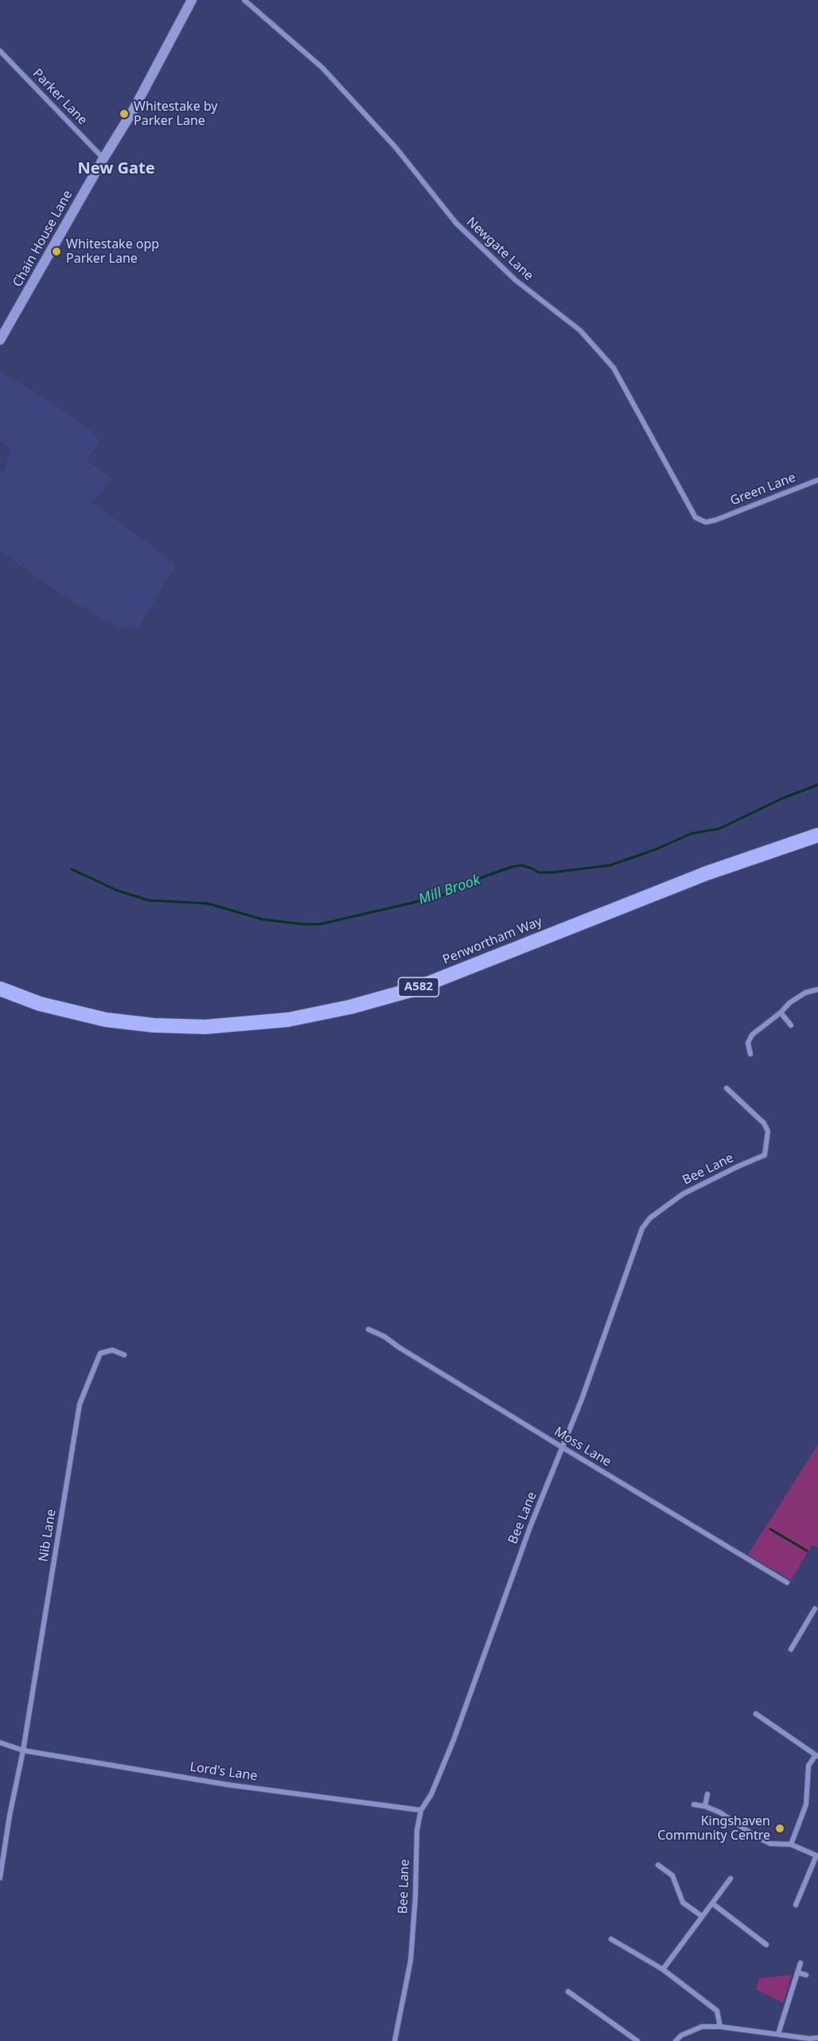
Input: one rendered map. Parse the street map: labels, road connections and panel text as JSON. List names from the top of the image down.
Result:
{
  "streets": {
    "highway": ["Penwortham Way", "A582"],
    "street": [
      "Parker Lane",
      "Chain House Lane",
      "Newgate Lane",
      "Green Lane",
      "Bee Lane",
      "Moss Lane",
      "Nib Lane",
      "Lord's Lane"
    ]
  },
  "crossings": [
    ["Parker Lane", "Chain House Lane"],
    ["Newgate Lane", "Green Lane"],
    ["Bee Lane", "Moss Lane"],
    ["Bee Lane", "Lord's Lane"],
    ["Nib Lane", "Lord's Lane"]
  ],
  "districts": ["New Gate"],
  "water": ["Mill Brook"],
  "places": ["Whitestake by Parker Lane", "Whitestake opp Parker Lane", "Kingshaven Community Centre"]
}
